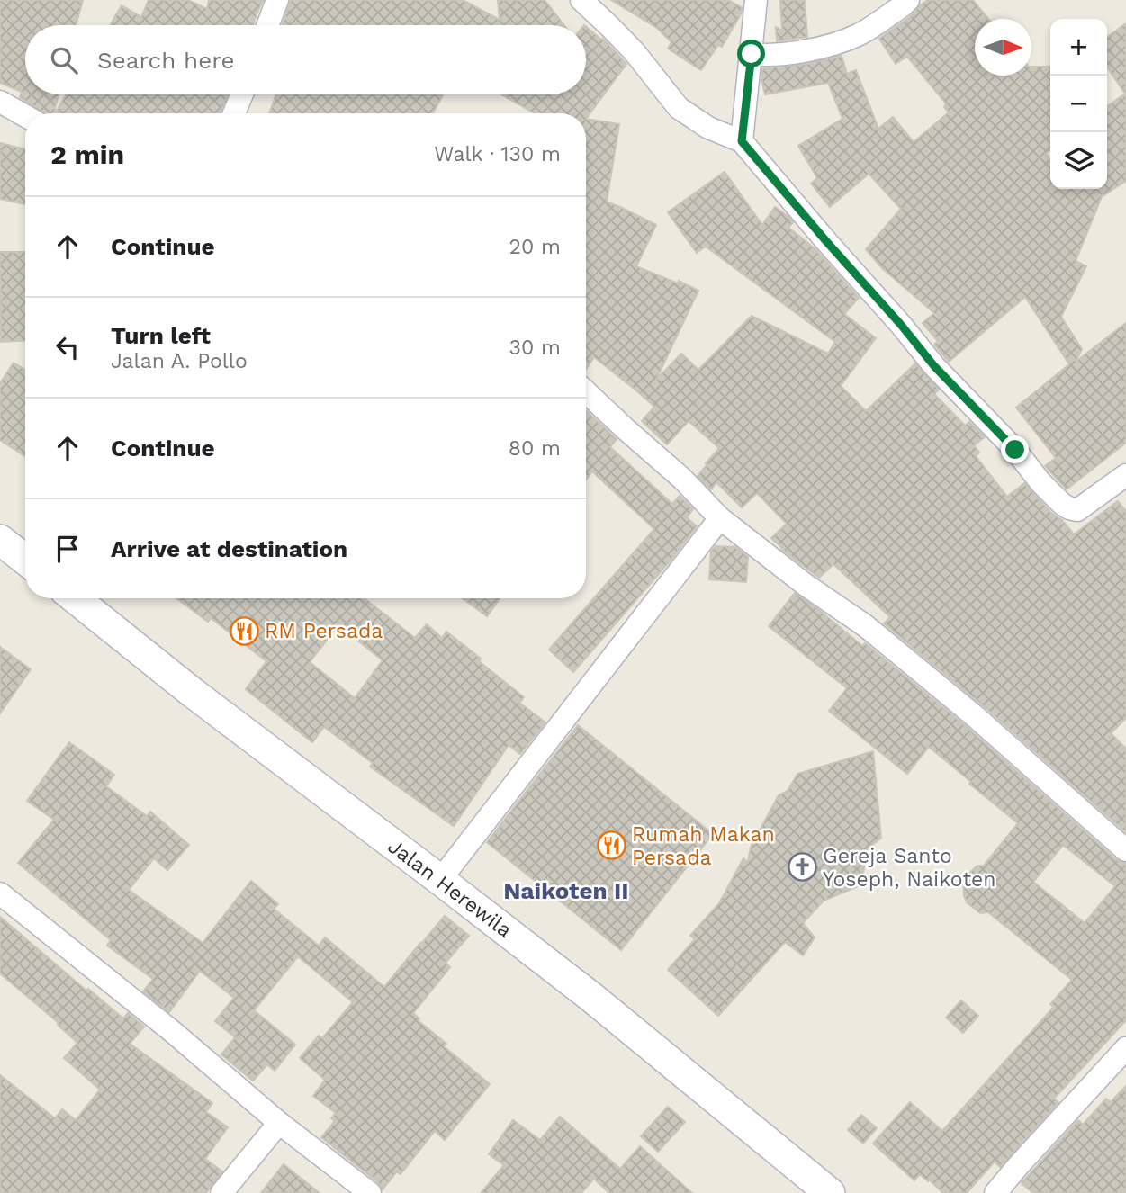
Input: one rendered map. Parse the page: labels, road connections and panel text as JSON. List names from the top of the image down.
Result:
{
  "streets": {
    "main road": ["Jalan Herewila"]
  },
  "districts": ["Naikoten II"],
  "places": {
    "restaurant": ["RM Persada", "Rumah Makan Persada"],
    "church": ["Gereja Santo Yoseph, Naikoten"]
  },
  "north": "right",
  "page": {
    "map_buttons": ["+", "−"],
    "search": "Search here",
    "heading": ["2 min", "Walk · 130 m"],
    "list": [
      ["Continue", "20 m"],
      ["Turn left", "Jalan A. Pollo", "30 m"],
      ["Continue", "80 m"],
      "Arrive at destination"
    ]
  }
}
